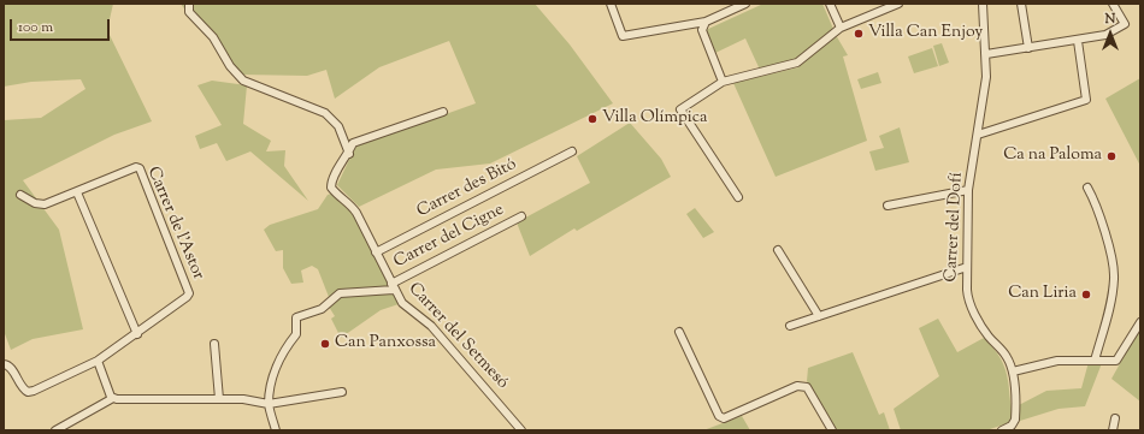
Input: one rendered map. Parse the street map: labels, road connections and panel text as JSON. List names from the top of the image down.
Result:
{
  "streets": {
    "street": [
      "Carrer des Bitó",
      "Carrer de l'Astor",
      "Carrer del Dofí",
      "Carrer del Cigne",
      "Carrer del Setmesó"
    ]
  },
  "crossings": [
    ["Carrer des Bitó", "Carrer del Setmesó"],
    ["Carrer del Cigne", "Carrer del Setmesó"]
  ],
  "places": [
    "Villa Can Enjoy",
    "Villa Olímpica",
    "Ca na Paloma",
    "Can Liria",
    "Can Panxossa"
  ],
  "scale_bar": "100 m",
  "north": "top"
}
